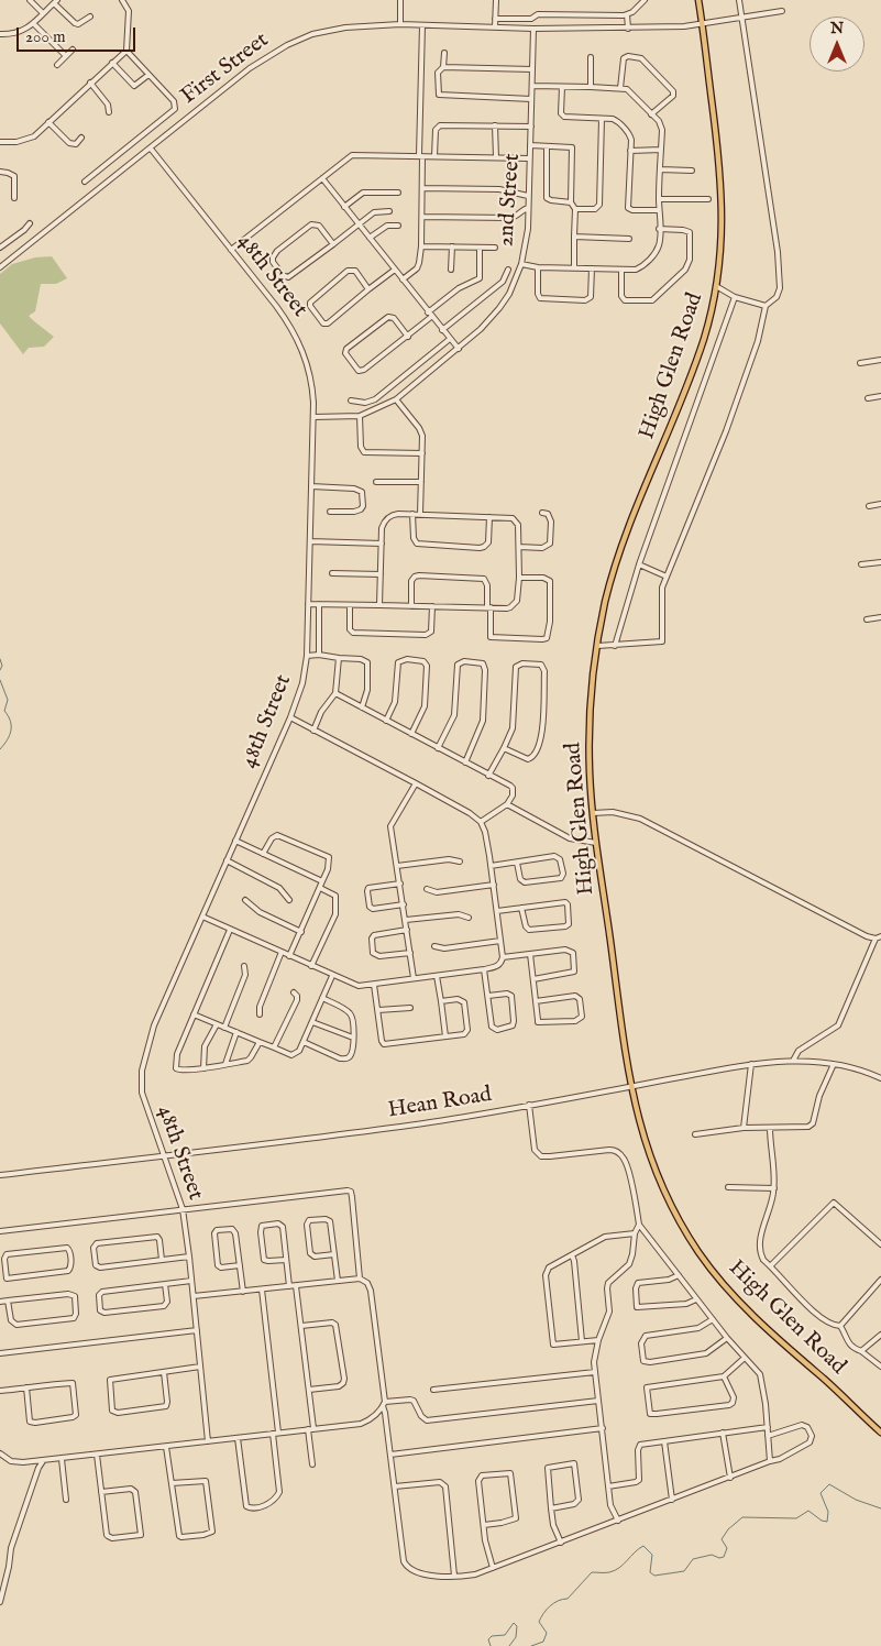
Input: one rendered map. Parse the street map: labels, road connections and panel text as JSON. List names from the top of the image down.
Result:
{
  "streets": {
    "main road": ["High Glen Road"],
    "street": [
      "First Street",
      "2nd Street",
      "48th Street",
      "Hean Road"
    ]
  },
  "crossings": [
    ["First Street", "2nd Street"],
    ["First Street", "48th Street"],
    ["First Street", "High Glen Road"],
    ["2nd Street", "48th Street"],
    ["48th Street", "Hean Road"],
    ["High Glen Road", "Hean Road"]
  ],
  "scale_bar": "200 m",
  "north": "top"
}
